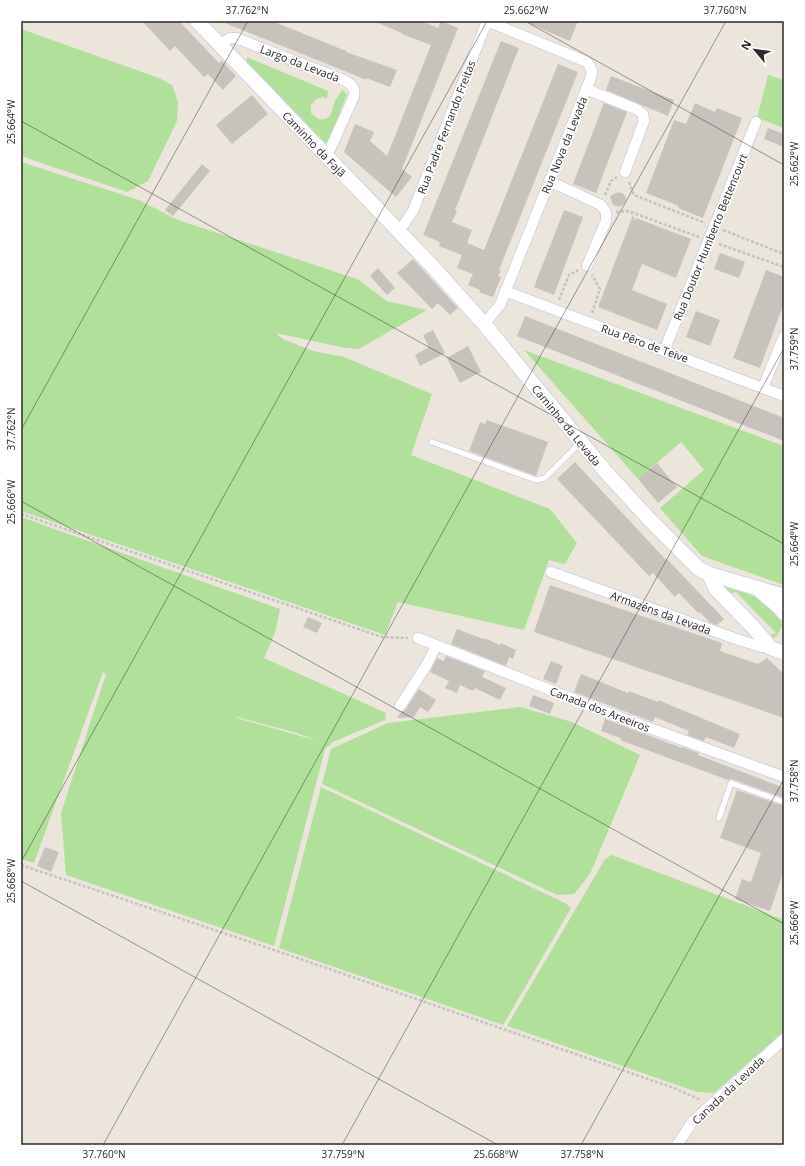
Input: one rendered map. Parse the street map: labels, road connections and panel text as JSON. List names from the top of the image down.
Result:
{
  "streets": {
    "street": [
      "Largo da Levada",
      "Rua Padre Fernando Freitas",
      "Caminho da Fajã",
      "Rua Nova da Levada",
      "Rua Doutor Humberto Bettencourt",
      "Rua Pêro de Teive",
      "Caminho da Levada",
      "Armazéns da Levada",
      "Canada dos Areeiros",
      "Canada da Levada"
    ]
  },
  "crossings": [
    ["Largo da Levada", "Caminho da Fajã"],
    ["Rua Padre Fernando Freitas", "Caminho da Fajã"],
    ["Rua Padre Fernando Freitas", "Rua Nova da Levada"],
    ["Caminho da Fajã", "Caminho da Levada"],
    ["Rua Nova da Levada", "Rua Pêro de Teive"],
    ["Rua Nova da Levada", "Caminho da Levada"],
    ["Rua Doutor Humberto Bettencourt", "Rua Pêro de Teive"],
    ["Caminho da Levada", "Armazéns da Levada"]
  ],
  "north": "top left",
  "coordinates": [
    "37.762°N",
    "25.662°W",
    "37.760°N",
    "25.664°W",
    "37.759°N",
    "25.666°W",
    "37.758°N",
    "25.668°W"
  ]
}
